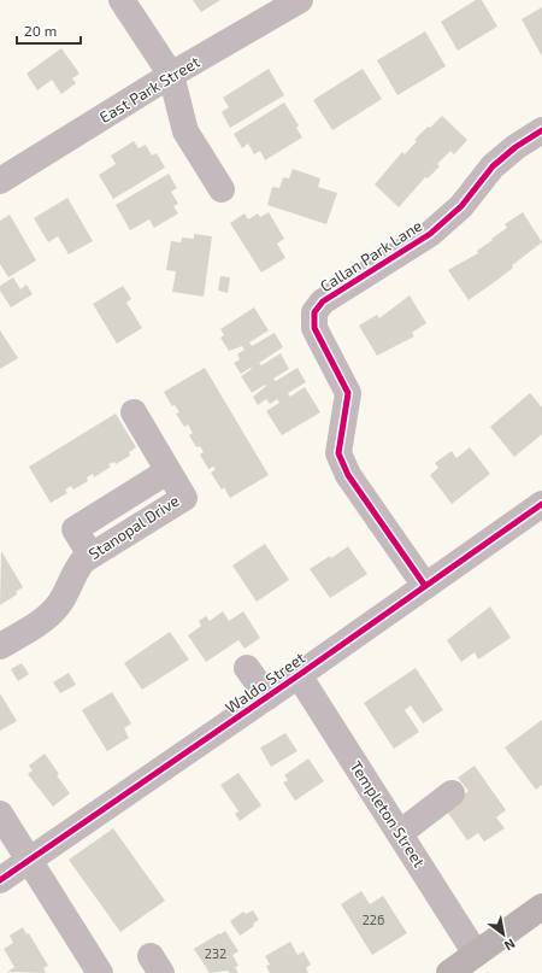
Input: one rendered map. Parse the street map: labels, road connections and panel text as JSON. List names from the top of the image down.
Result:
{
  "streets": {
    "street": [
      "East Park Street",
      "Callan Park Lane",
      "Stanopal Drive",
      "Waldo Street",
      "Templeton Street"
    ]
  },
  "crossings": [
    ["Callan Park Lane", "Waldo Street"],
    ["Waldo Street", "Templeton Street"]
  ],
  "house_numbers": ["226", "232"],
  "scale_bar": "20 m",
  "north": "bottom right"
}
